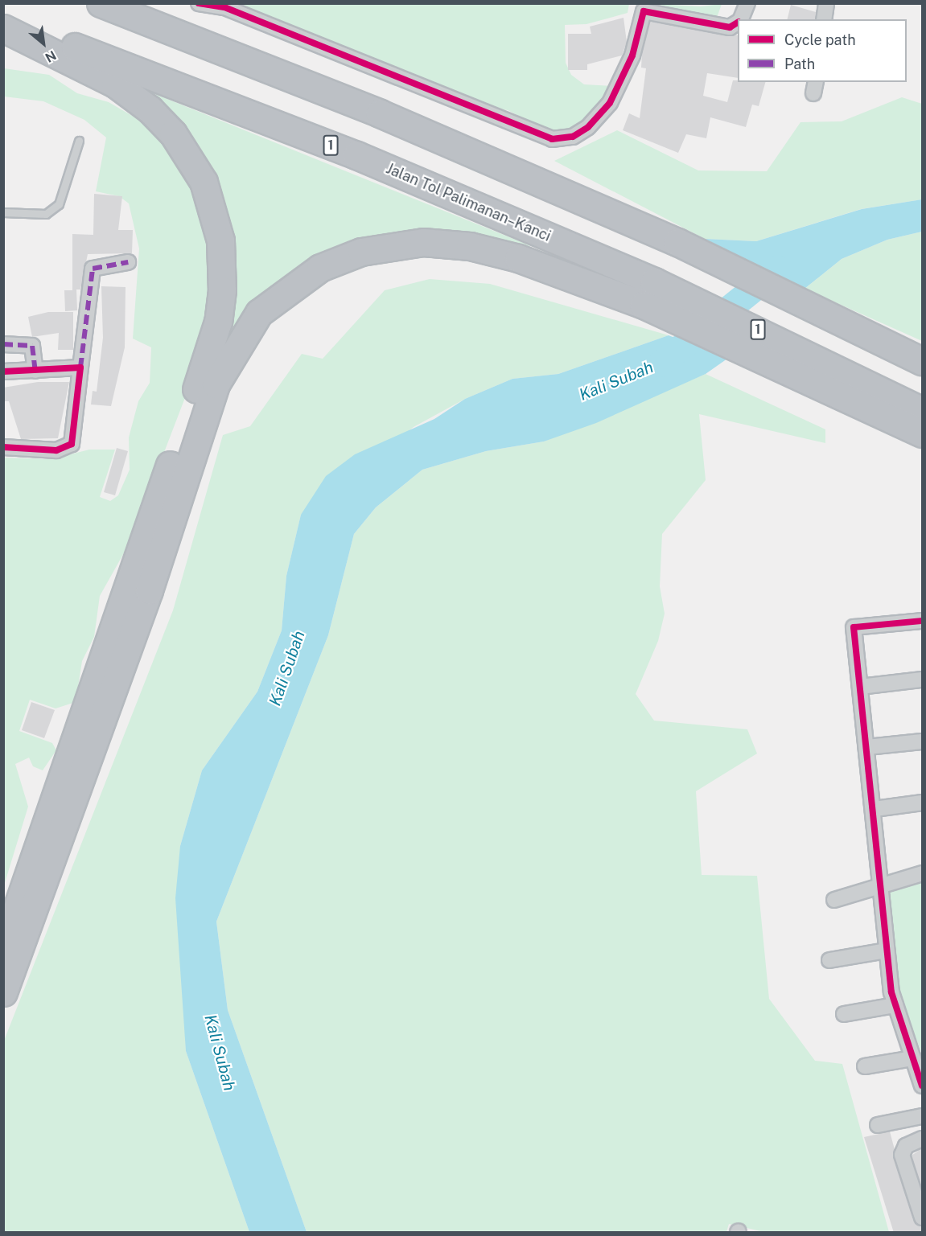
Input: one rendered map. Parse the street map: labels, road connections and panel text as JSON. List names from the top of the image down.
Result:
{
  "streets": {
    "highway": ["1", "Jalan Tol Palimanan–Kanci"]
  },
  "water": ["Kali Subah"],
  "legend": ["Cycle path", "Path"],
  "north": "bottom right"
}
